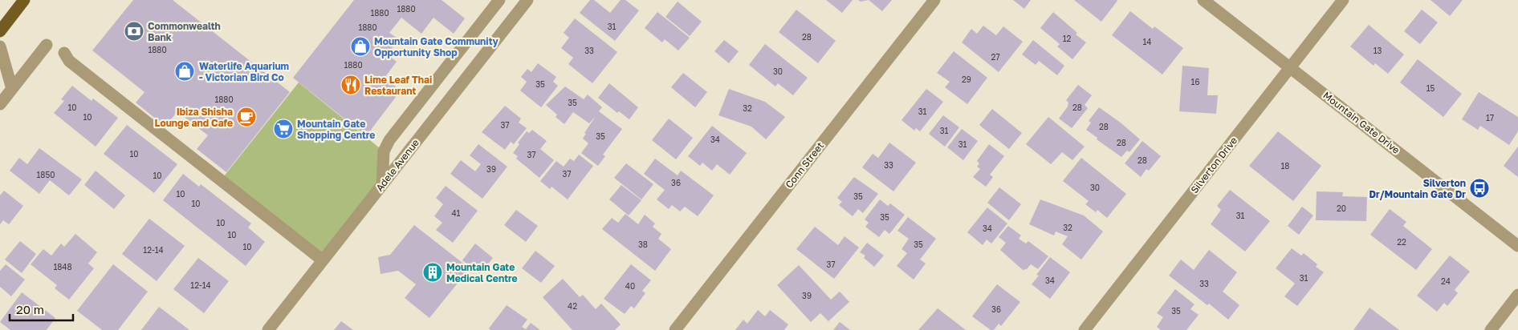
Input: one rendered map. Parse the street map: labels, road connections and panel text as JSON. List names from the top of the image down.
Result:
{
  "streets": {
    "street": [
      "Mountain Gate Drive",
      "Adele Avenue",
      "Conn Street",
      "Silverton Drive"
    ]
  },
  "crossings": [
    ["Mountain Gate Drive", "Silverton Drive"]
  ],
  "places": {
    "bank": ["Commonwealth Bank"],
    "shop": ["Mountain Gate Community Opportunity Shop", "Waterlife Aquarium - Victorian Bird Co"],
    "restaurant": ["Lime Leaf Thai Restaurant"],
    "cafe": ["Ibiza Shisha Lounge and Cafe"],
    "supermarket": ["Mountain Gate Shopping Centre"],
    "bus stop": ["Silverton Dr/Mountain Gate Dr"],
    "building": ["Mountain Gate Medical Centre"]
  },
  "house_numbers": [
    "1880",
    "1880",
    "31",
    "1880",
    "28",
    "12",
    "14",
    "1880",
    "33",
    "13",
    "27",
    "1880",
    "30",
    "29",
    "16",
    "35",
    "15",
    "1880",
    "35",
    "10",
    "28",
    "32",
    "31",
    "10",
    "17",
    "37",
    "28",
    "31",
    "35",
    "34",
    "28",
    "31",
    "10",
    "37",
    "28",
    "33",
    "18",
    "39",
    "37",
    "1850",
    "10",
    "36",
    "30",
    "10",
    "35",
    "10",
    "20",
    "41",
    "31",
    "35",
    "10",
    "32",
    "34",
    "10",
    "22",
    "38",
    "35",
    "10",
    "12-14",
    "37",
    "1848",
    "31",
    "34",
    "24",
    "33",
    "12-14",
    "40",
    "39",
    "42",
    "36",
    "35"
  ],
  "scale_bar": "20 m"
}
